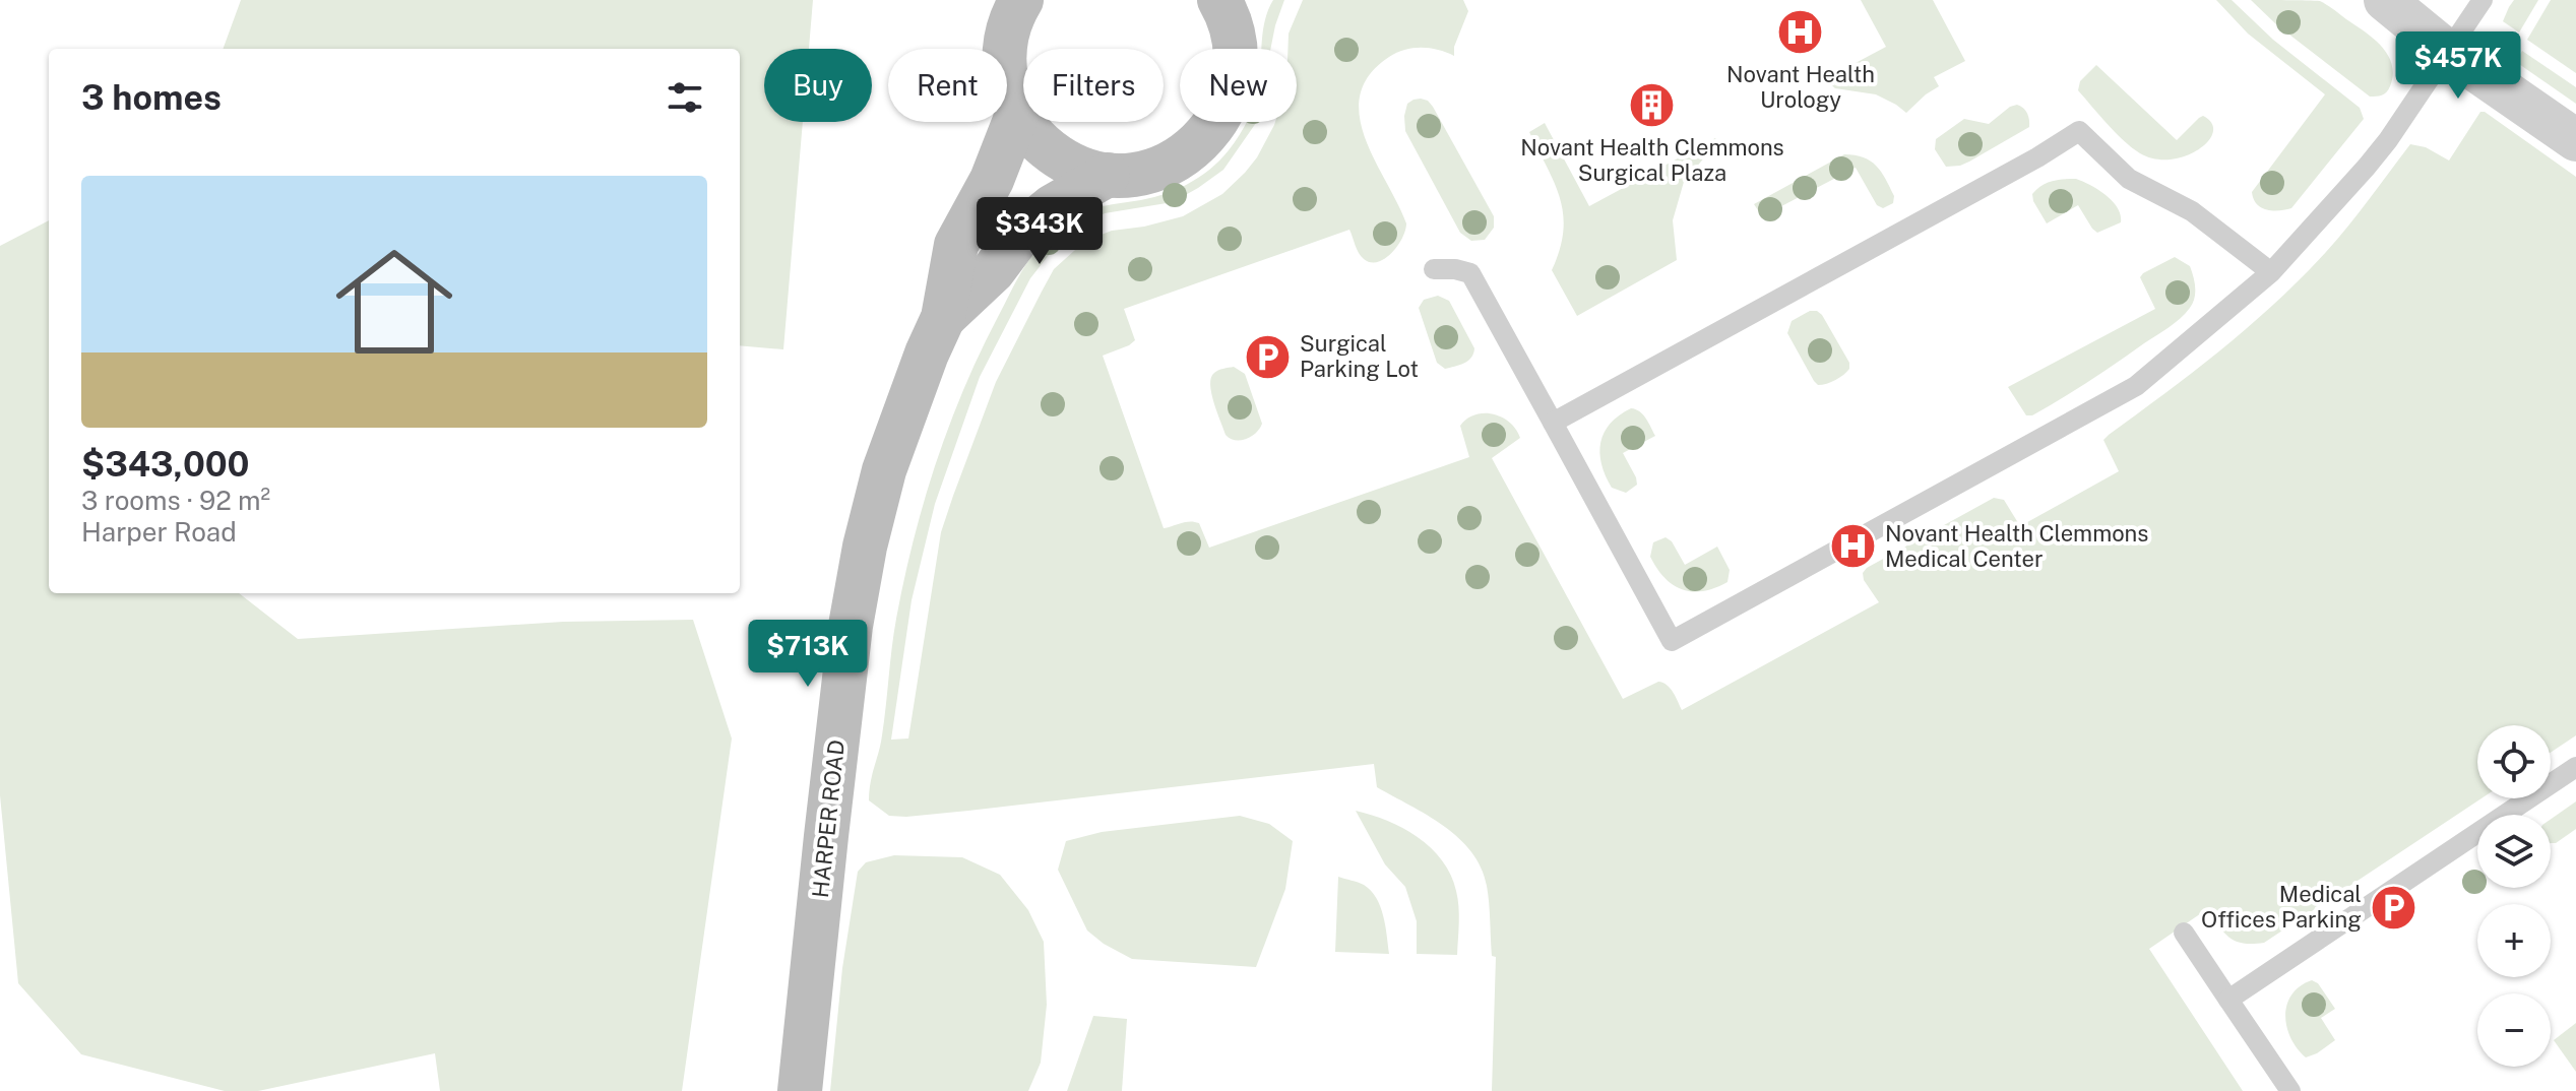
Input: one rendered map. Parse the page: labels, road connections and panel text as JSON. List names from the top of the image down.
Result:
{
  "streets": {
    "main road": ["HARPER ROAD"]
  },
  "places": {
    "hospital": ["Novant Health Urology", "Novant Health Clemmons Medical Center"],
    "building": ["Novant Health Clemmons Surgical Plaza"],
    "parking": ["Surgical Parking Lot", "Medical Offices Parking"]
  },
  "page": {
    "price": ["$457K", "$343K", "$713K"],
    "chip": [
      "Buy",
      "Rent",
      "Filters",
      "New"
    ],
    "heading": "3 homes",
    "list": [
      {
        "name": "$343,000",
        "note": "3 rooms · 92 m² · Harper Road"
      }
    ],
    "map_buttons": ["+", "−"]
  }
}
